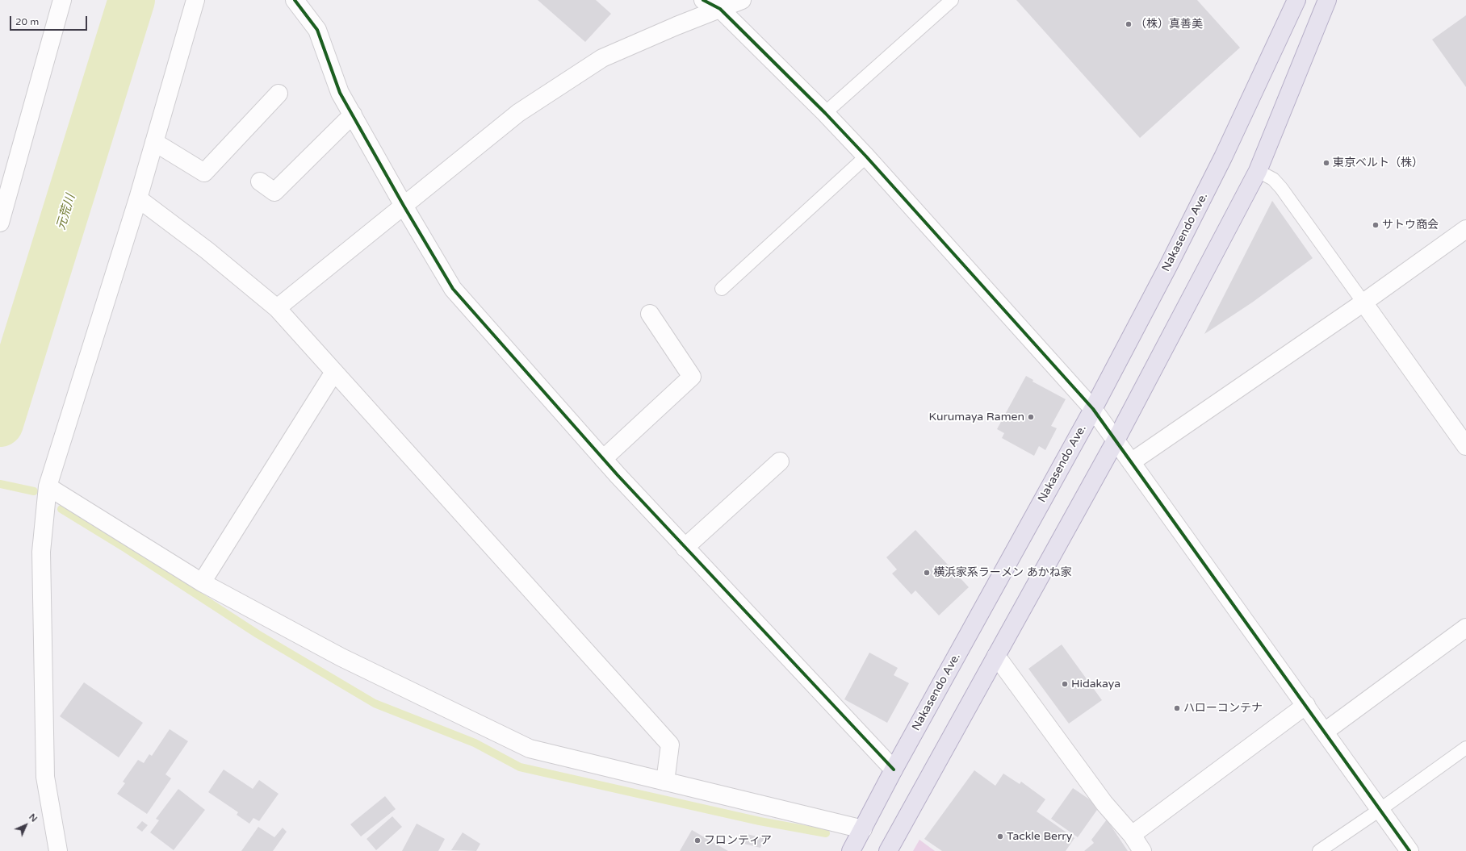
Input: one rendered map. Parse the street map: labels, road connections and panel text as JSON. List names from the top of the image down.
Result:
{
  "streets": {
    "highway": ["Nakasendo Ave."]
  },
  "water": ["元荒川"],
  "places": [
    "（株）真善美",
    "東京ベルト（株）",
    "サトウ商会",
    "Kurumaya Ramen",
    "横浜家系ラーメン あかね家",
    "Hidakaya",
    "ハローコンテナ",
    "Tackle Berry",
    "フロンティア"
  ],
  "scale_bar": "20 m",
  "north": "top right"
}
